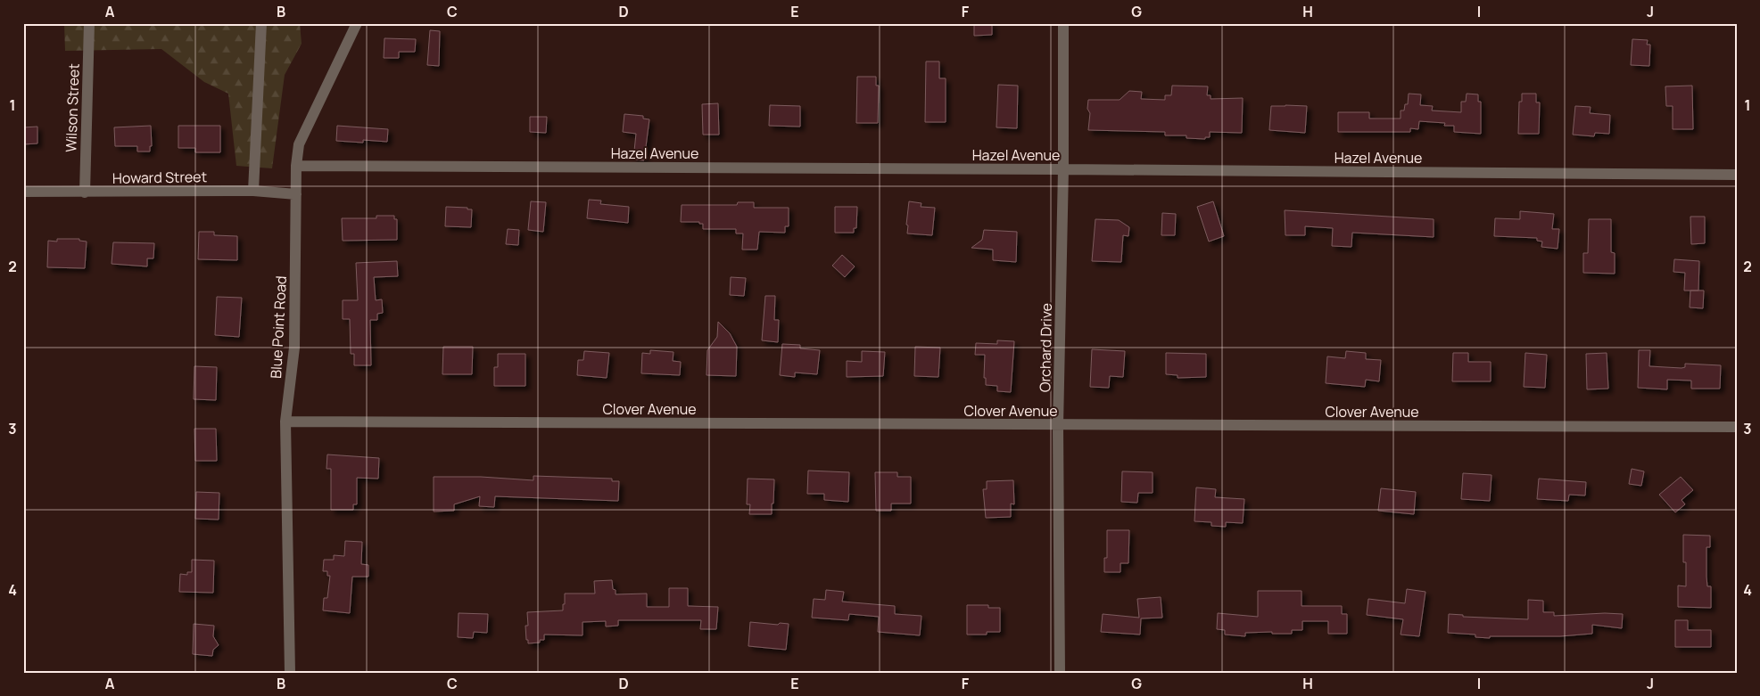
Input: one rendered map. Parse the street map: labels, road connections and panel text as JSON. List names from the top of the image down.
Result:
{
  "streets": {
    "street": [
      "Wilson Street",
      "Hazel Avenue",
      "Howard Street",
      "Blue Point Road",
      "Orchard Drive",
      "Clover Avenue"
    ]
  },
  "crossings": [
    ["Wilson Street", "Howard Street"],
    ["Hazel Avenue", "Blue Point Road"],
    ["Hazel Avenue", "Orchard Drive"],
    ["Howard Street", "Blue Point Road"],
    ["Blue Point Road", "Clover Avenue"],
    ["Orchard Drive", "Clover Avenue"]
  ],
  "grid": {
    "columns": [
      "A",
      "B",
      "C",
      "D",
      "E",
      "F",
      "G",
      "H",
      "I",
      "J"
    ],
    "rows": [
      "1",
      "2",
      "3",
      "4"
    ]
  }
}
